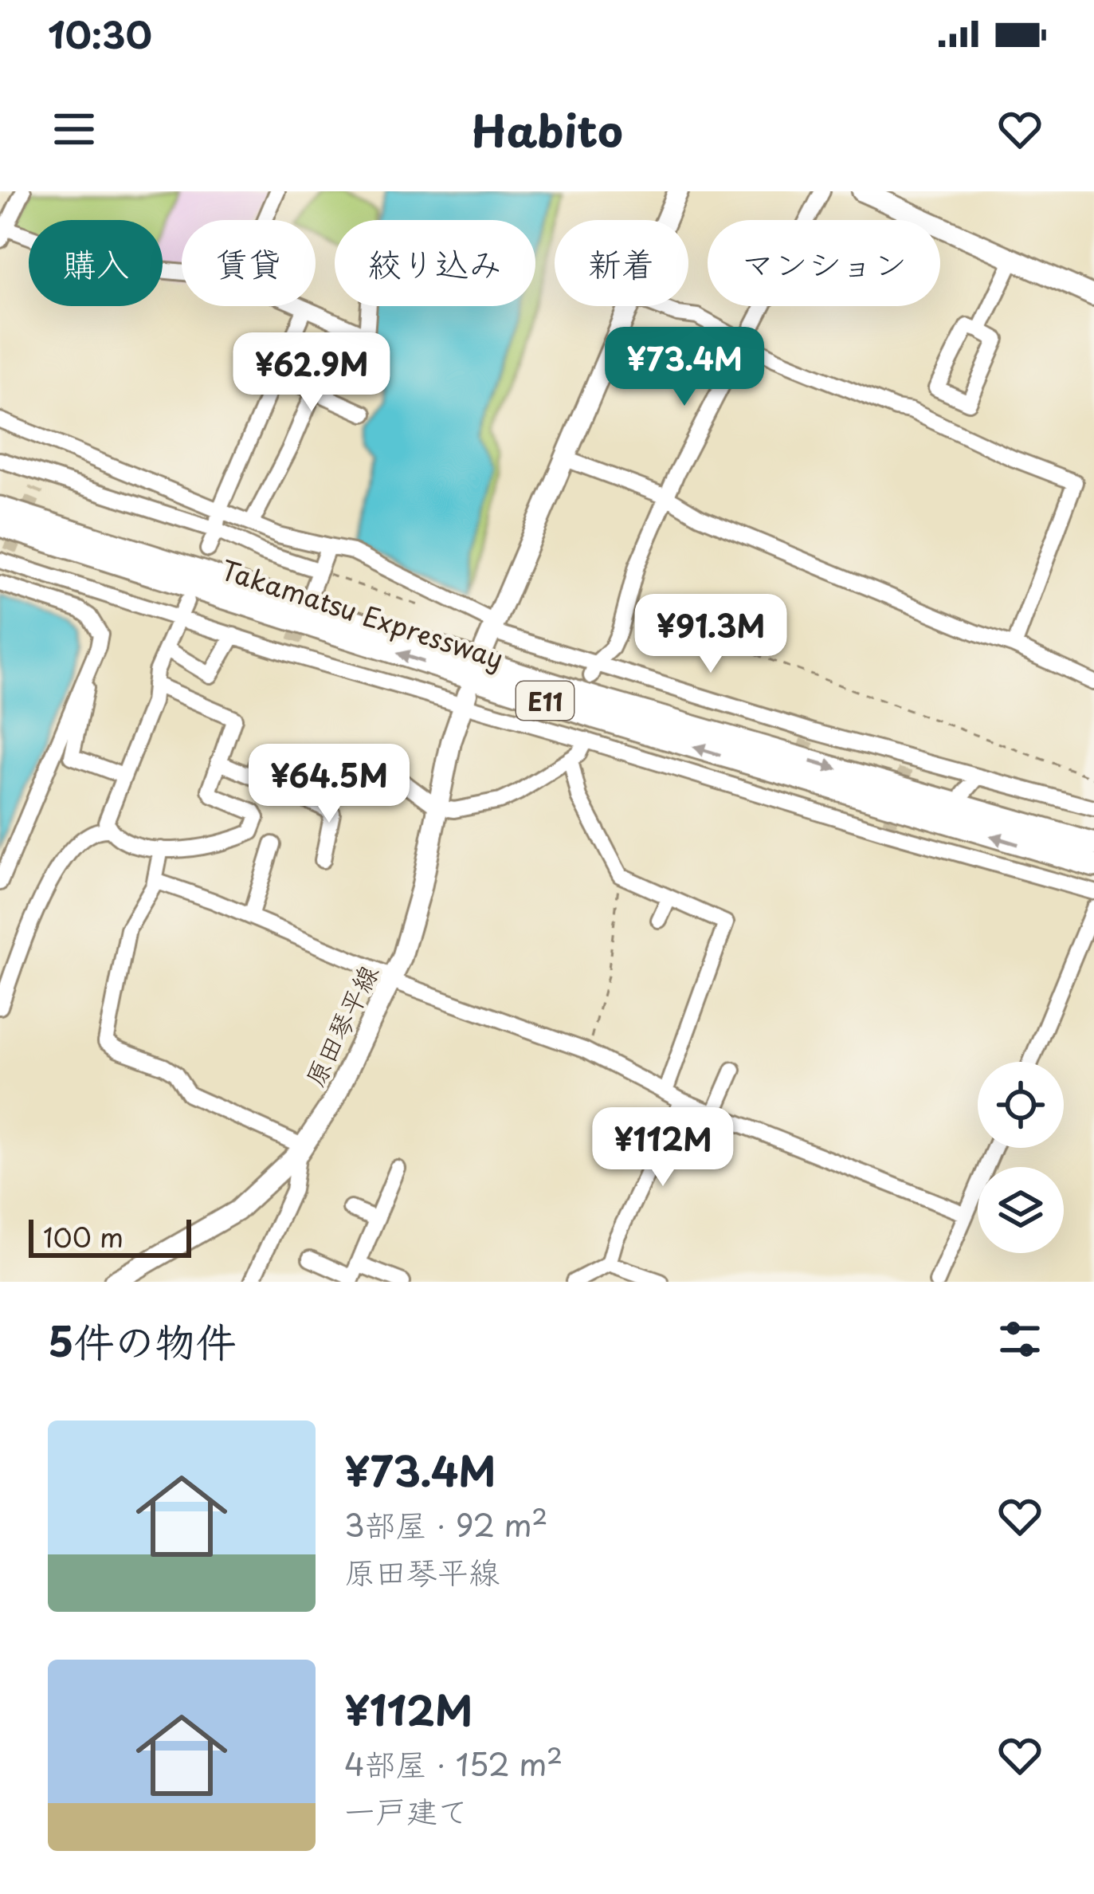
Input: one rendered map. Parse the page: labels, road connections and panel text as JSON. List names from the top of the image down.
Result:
{
  "streets": {
    "highway": ["Takamatsu Expressway", "E11"],
    "main road": ["原田琴平線"]
  },
  "scale_bar": "100 m",
  "page": {
    "status": "10:30",
    "header": "Habito",
    "chip": [
      "購入",
      "賃貸",
      "絞り込み",
      "新着",
      "マンション"
    ],
    "price": [
      "¥73.4M",
      "¥62.9M",
      "¥91.3M",
      "¥64.5M",
      "¥112M"
    ],
    "scale": "100 m",
    "heading": "5件の物件",
    "list": [
      {
        "name": "¥73.4M",
        "note": "3部屋 · 92 m² · 原田琴平線"
      },
      {
        "name": "¥112M",
        "note": "4部屋 · 152 m² · 一戸建て"
      }
    ]
  }
}
